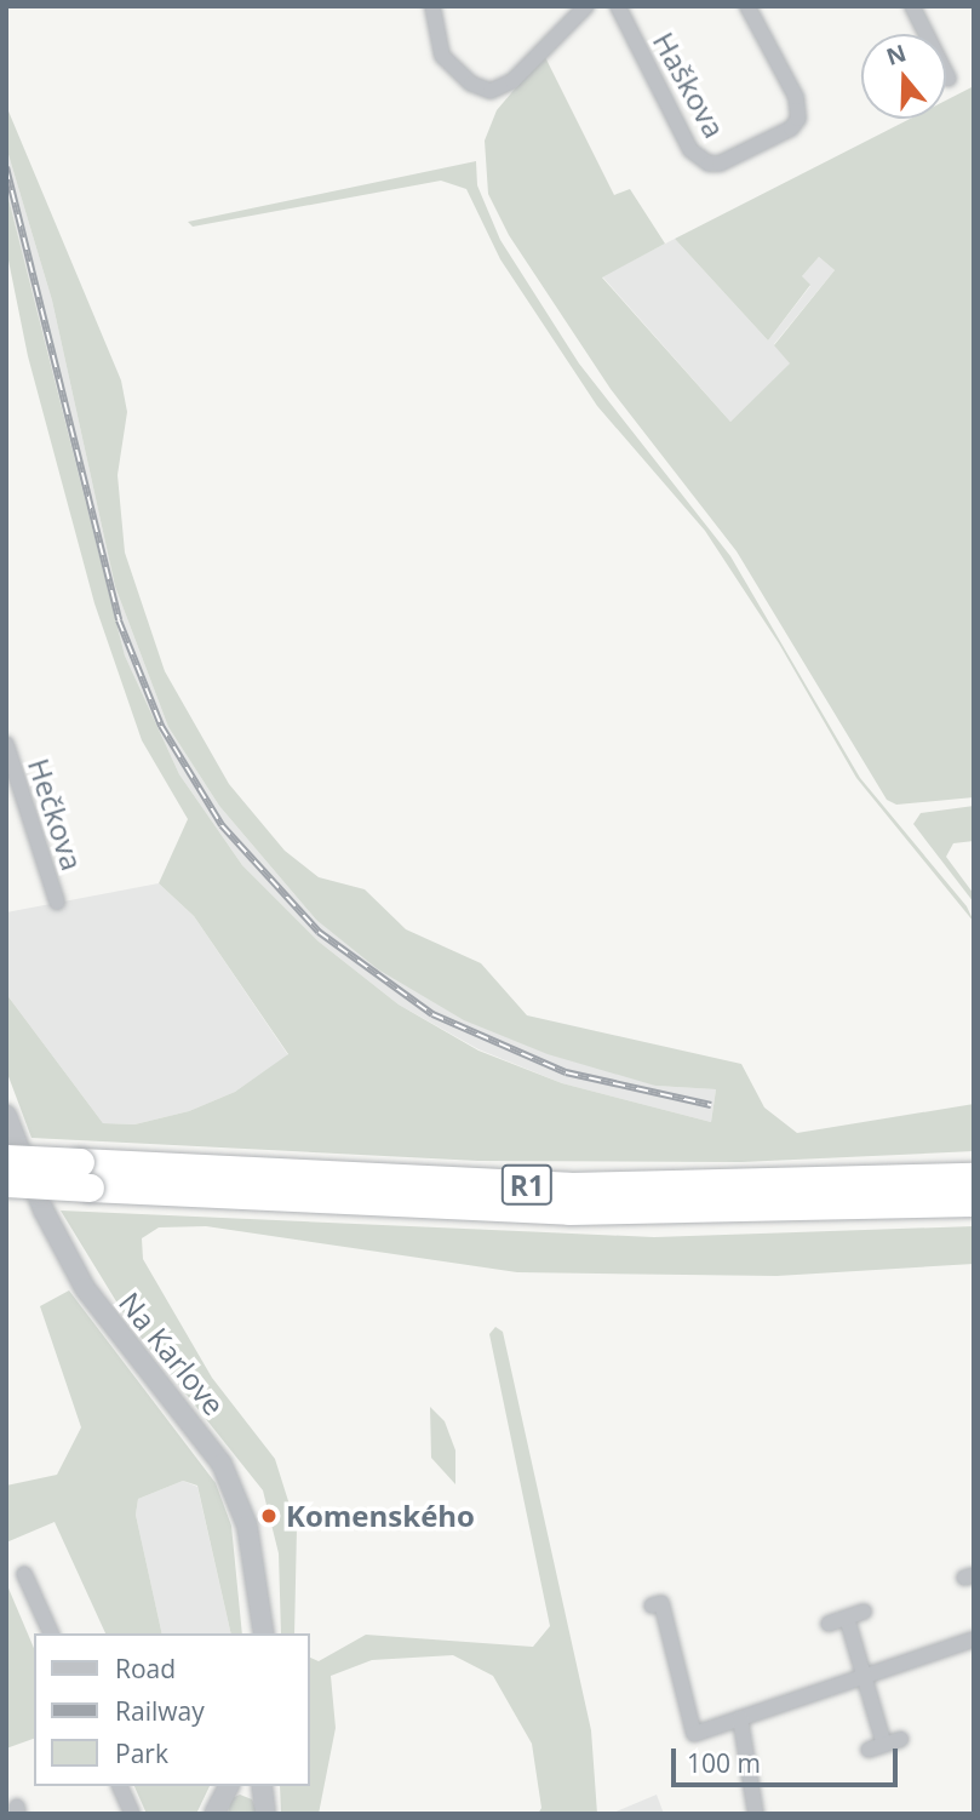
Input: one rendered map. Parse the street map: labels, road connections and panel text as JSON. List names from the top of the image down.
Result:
{
  "streets": {
    "highway": ["R1"],
    "street": ["Haškova", "Hečkova", "Na Karlove"]
  },
  "places": ["Komenského"],
  "legend": ["Road", "Railway", "Park"],
  "scale_bar": "100 m",
  "north": "top"
}
